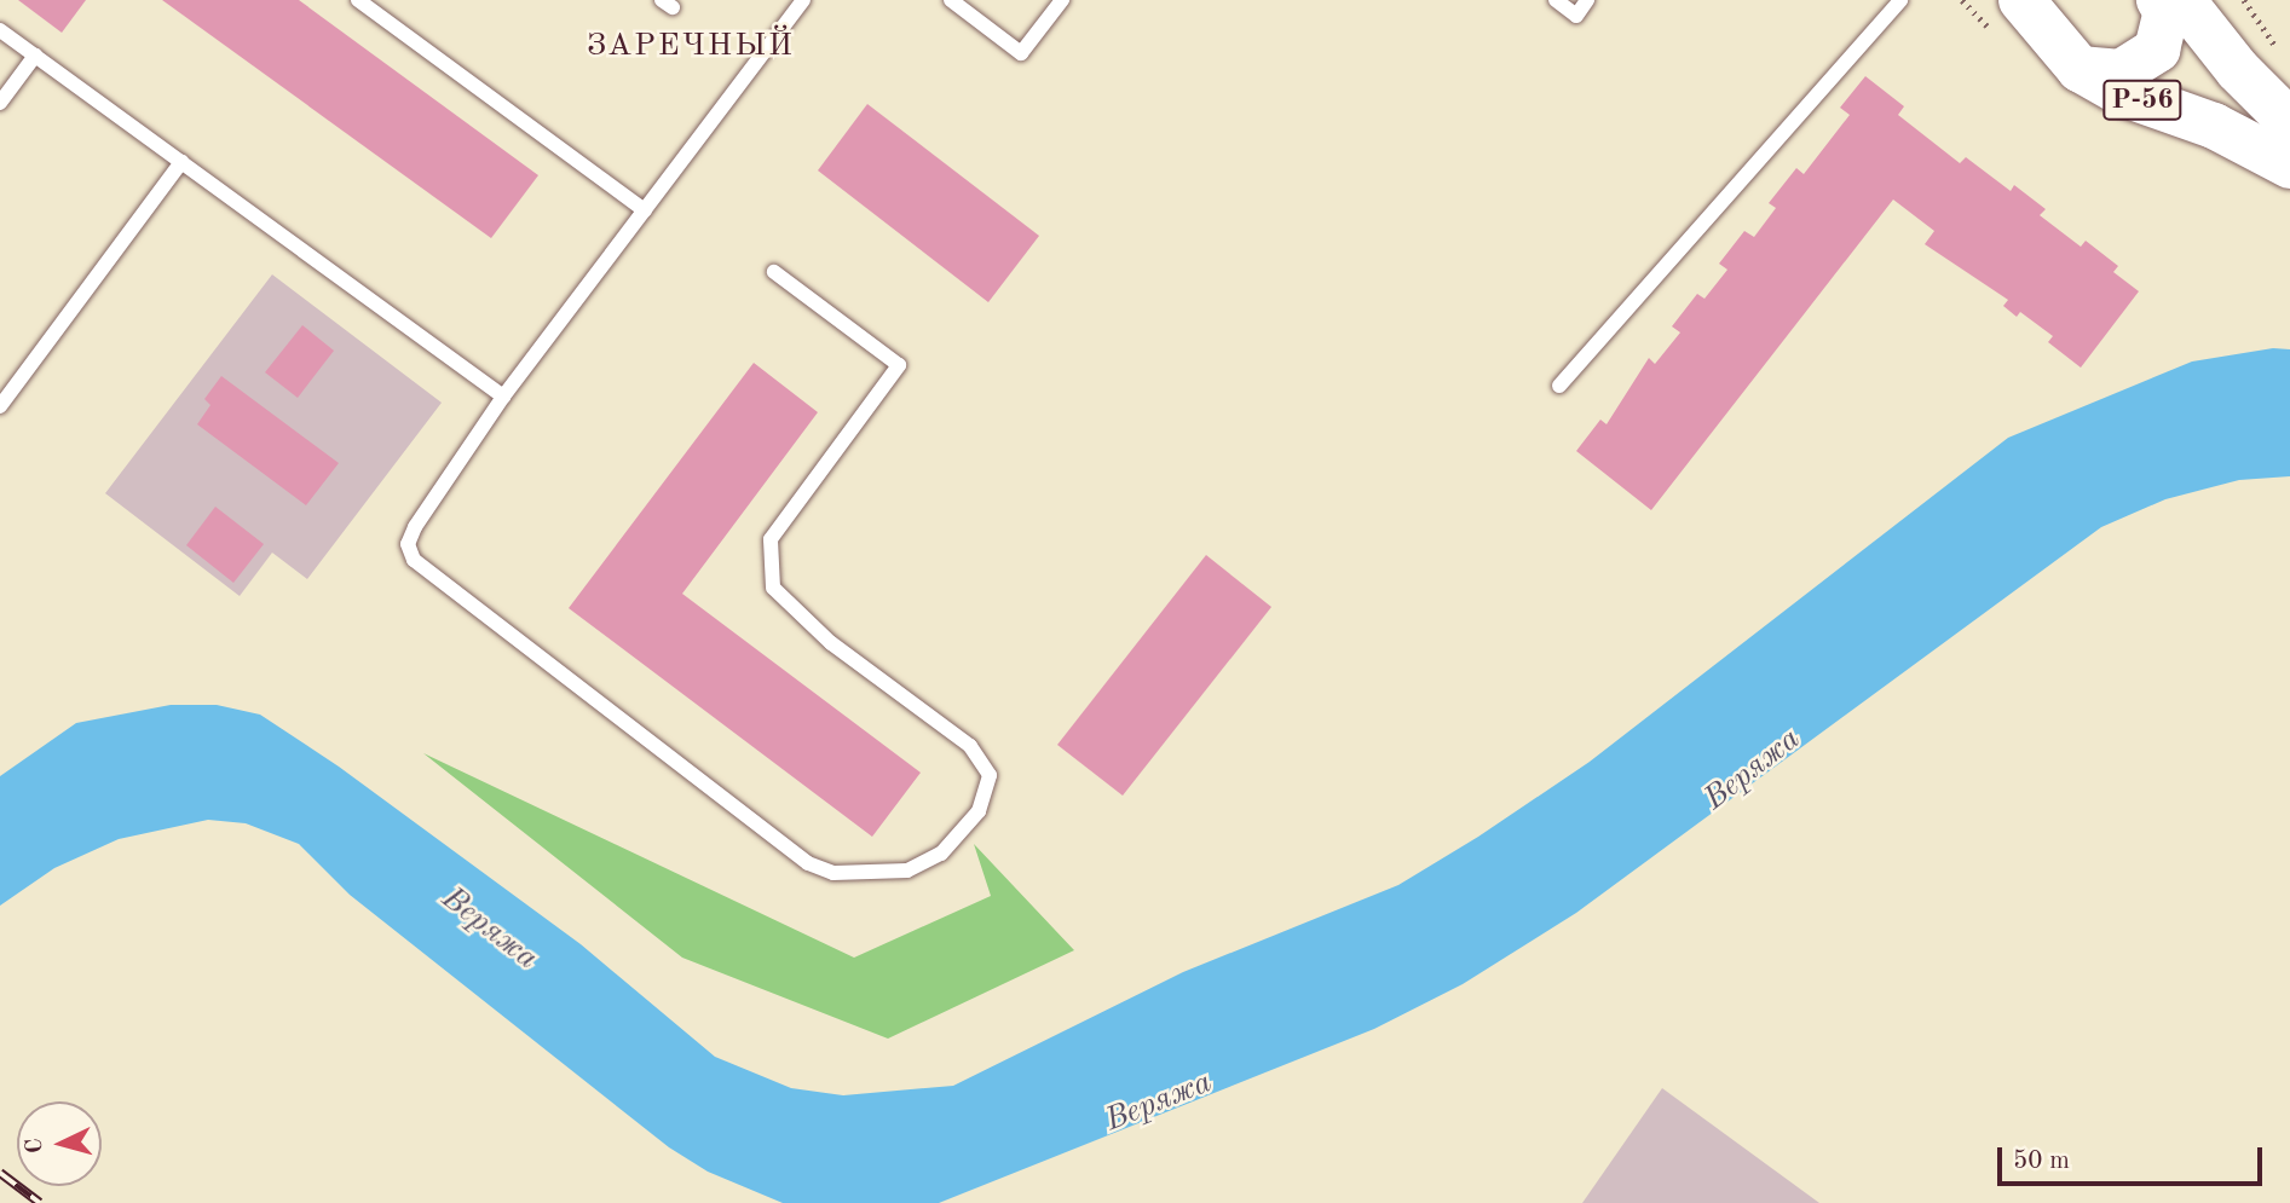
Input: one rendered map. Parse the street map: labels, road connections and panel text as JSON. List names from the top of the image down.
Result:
{
  "streets": {
    "main road": ["Р-56"]
  },
  "districts": ["ЗАРЕЧНЫЙ"],
  "water": ["Веряжа"],
  "scale_bar": "50 m",
  "north": "left"
}
